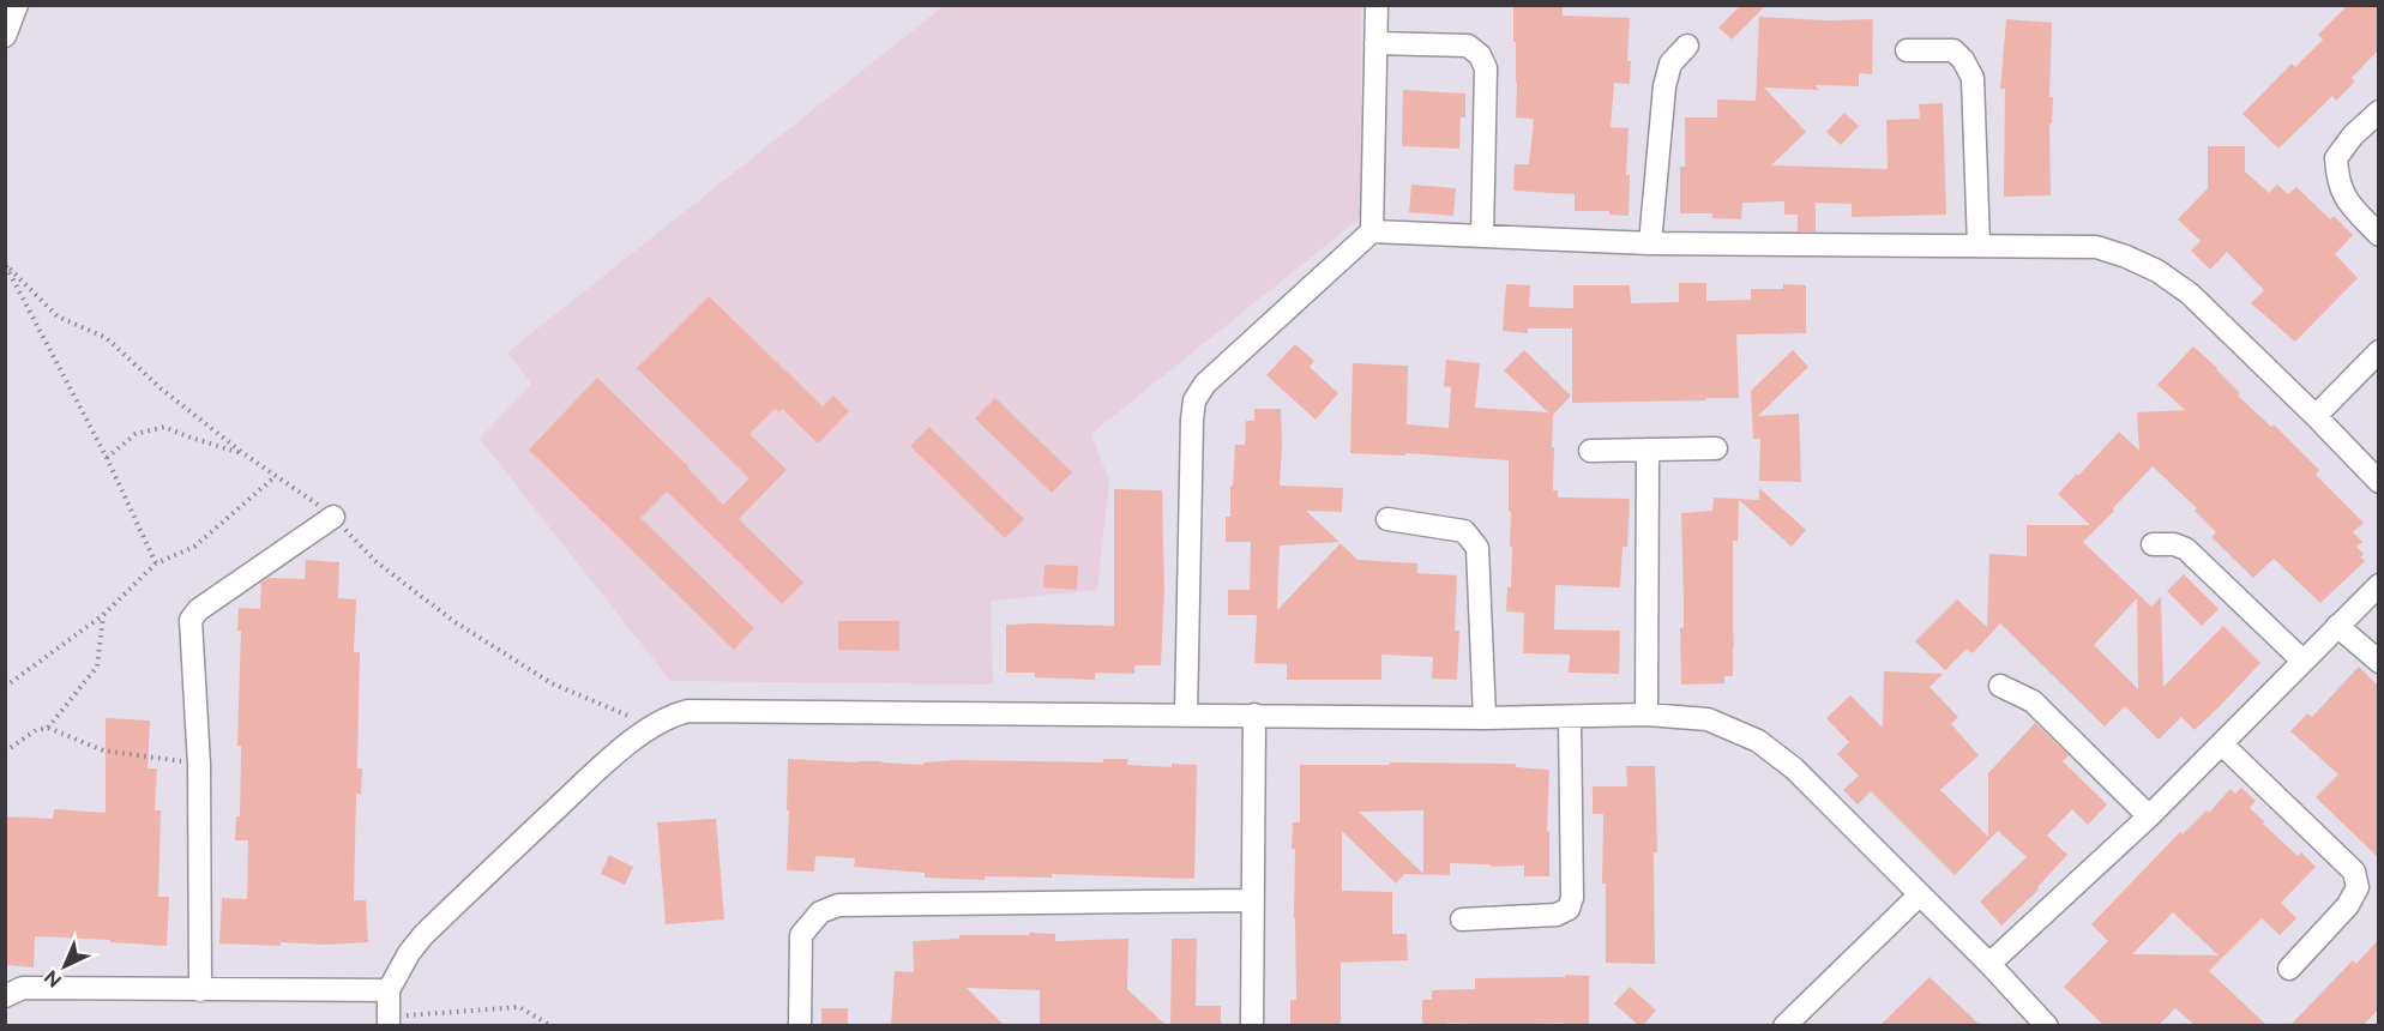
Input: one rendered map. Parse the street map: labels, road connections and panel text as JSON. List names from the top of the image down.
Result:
{
  "north": "bottom left"
}
